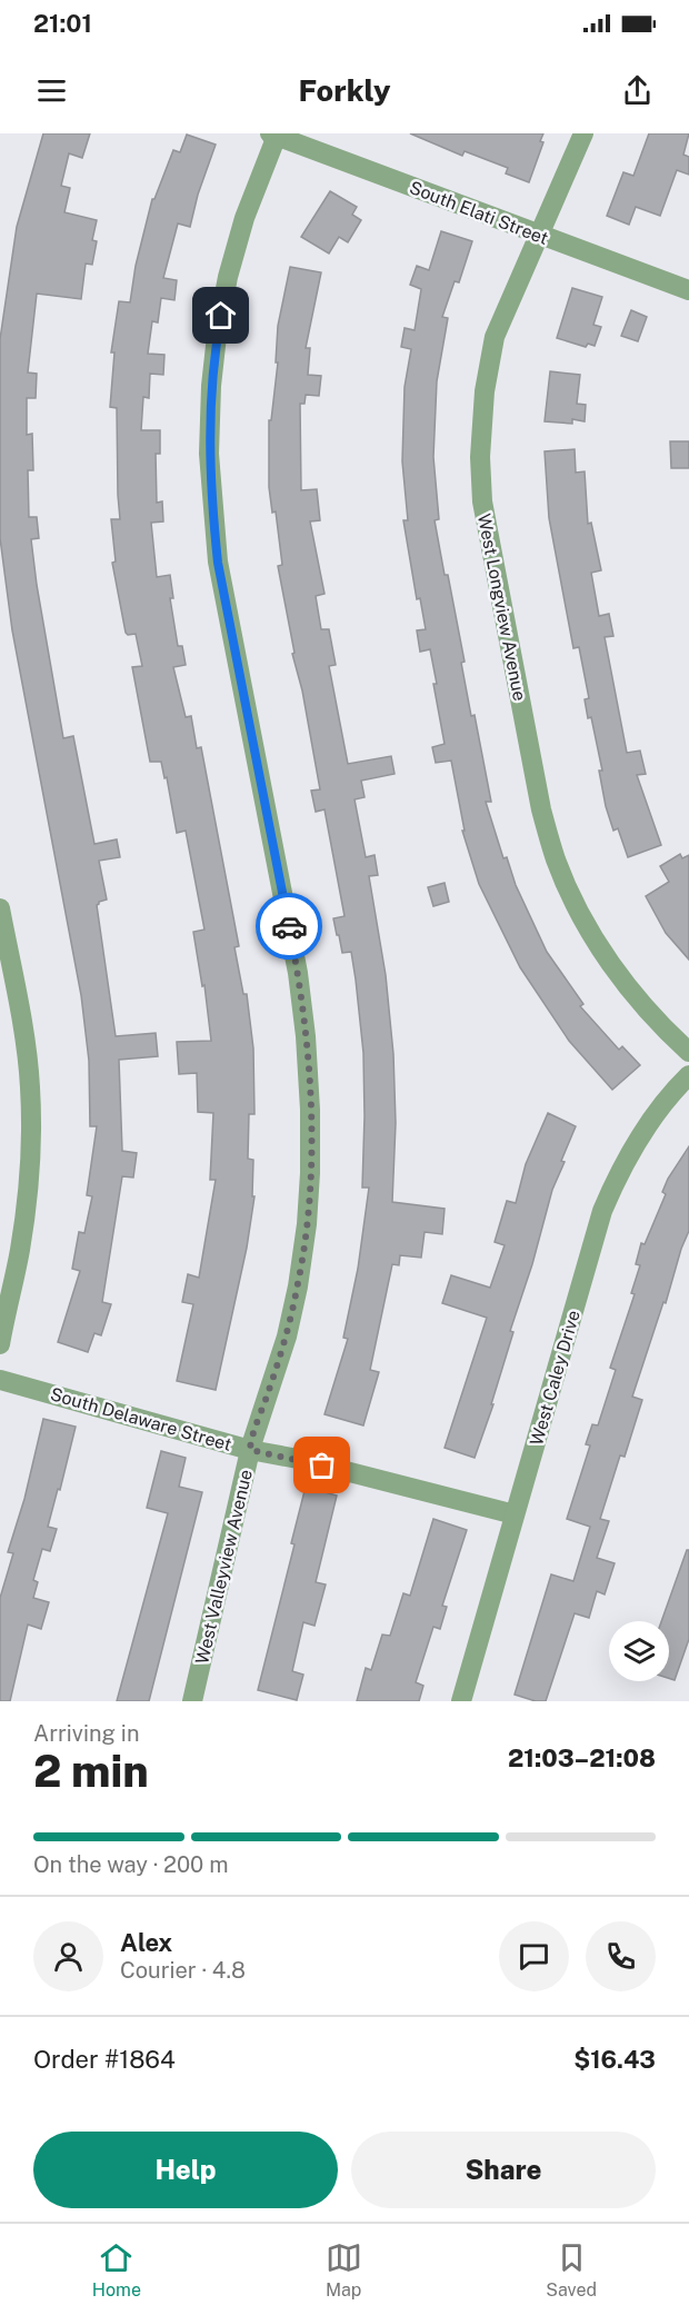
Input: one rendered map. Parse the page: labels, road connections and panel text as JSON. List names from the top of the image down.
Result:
{
  "streets": {
    "street": [
      "South Elati Street",
      "West Longview Avenue",
      "West Caley Drive",
      "South Delaware Street",
      "West Valleyview Avenue"
    ]
  },
  "crossings": [
    ["South Elati Street", "West Longview Avenue"],
    ["South Elati Street", "West Valleyview Avenue"],
    ["West Caley Drive", "South Delaware Street"],
    ["South Delaware Street", "West Valleyview Avenue"]
  ],
  "page": {
    "status": "21:01",
    "header": "Forkly",
    "heading": ["2 min", "Arriving in", "21:03–21:08"],
    "panel": [
      "Alex",
      "Courier · 4.8",
      "Order #1864",
      "$16.43"
    ],
    "bar": "On the way · 200 m",
    "buttons": ["Help", "Share"],
    "tabs": ["Home", "Map", "Saved"]
  }
}
